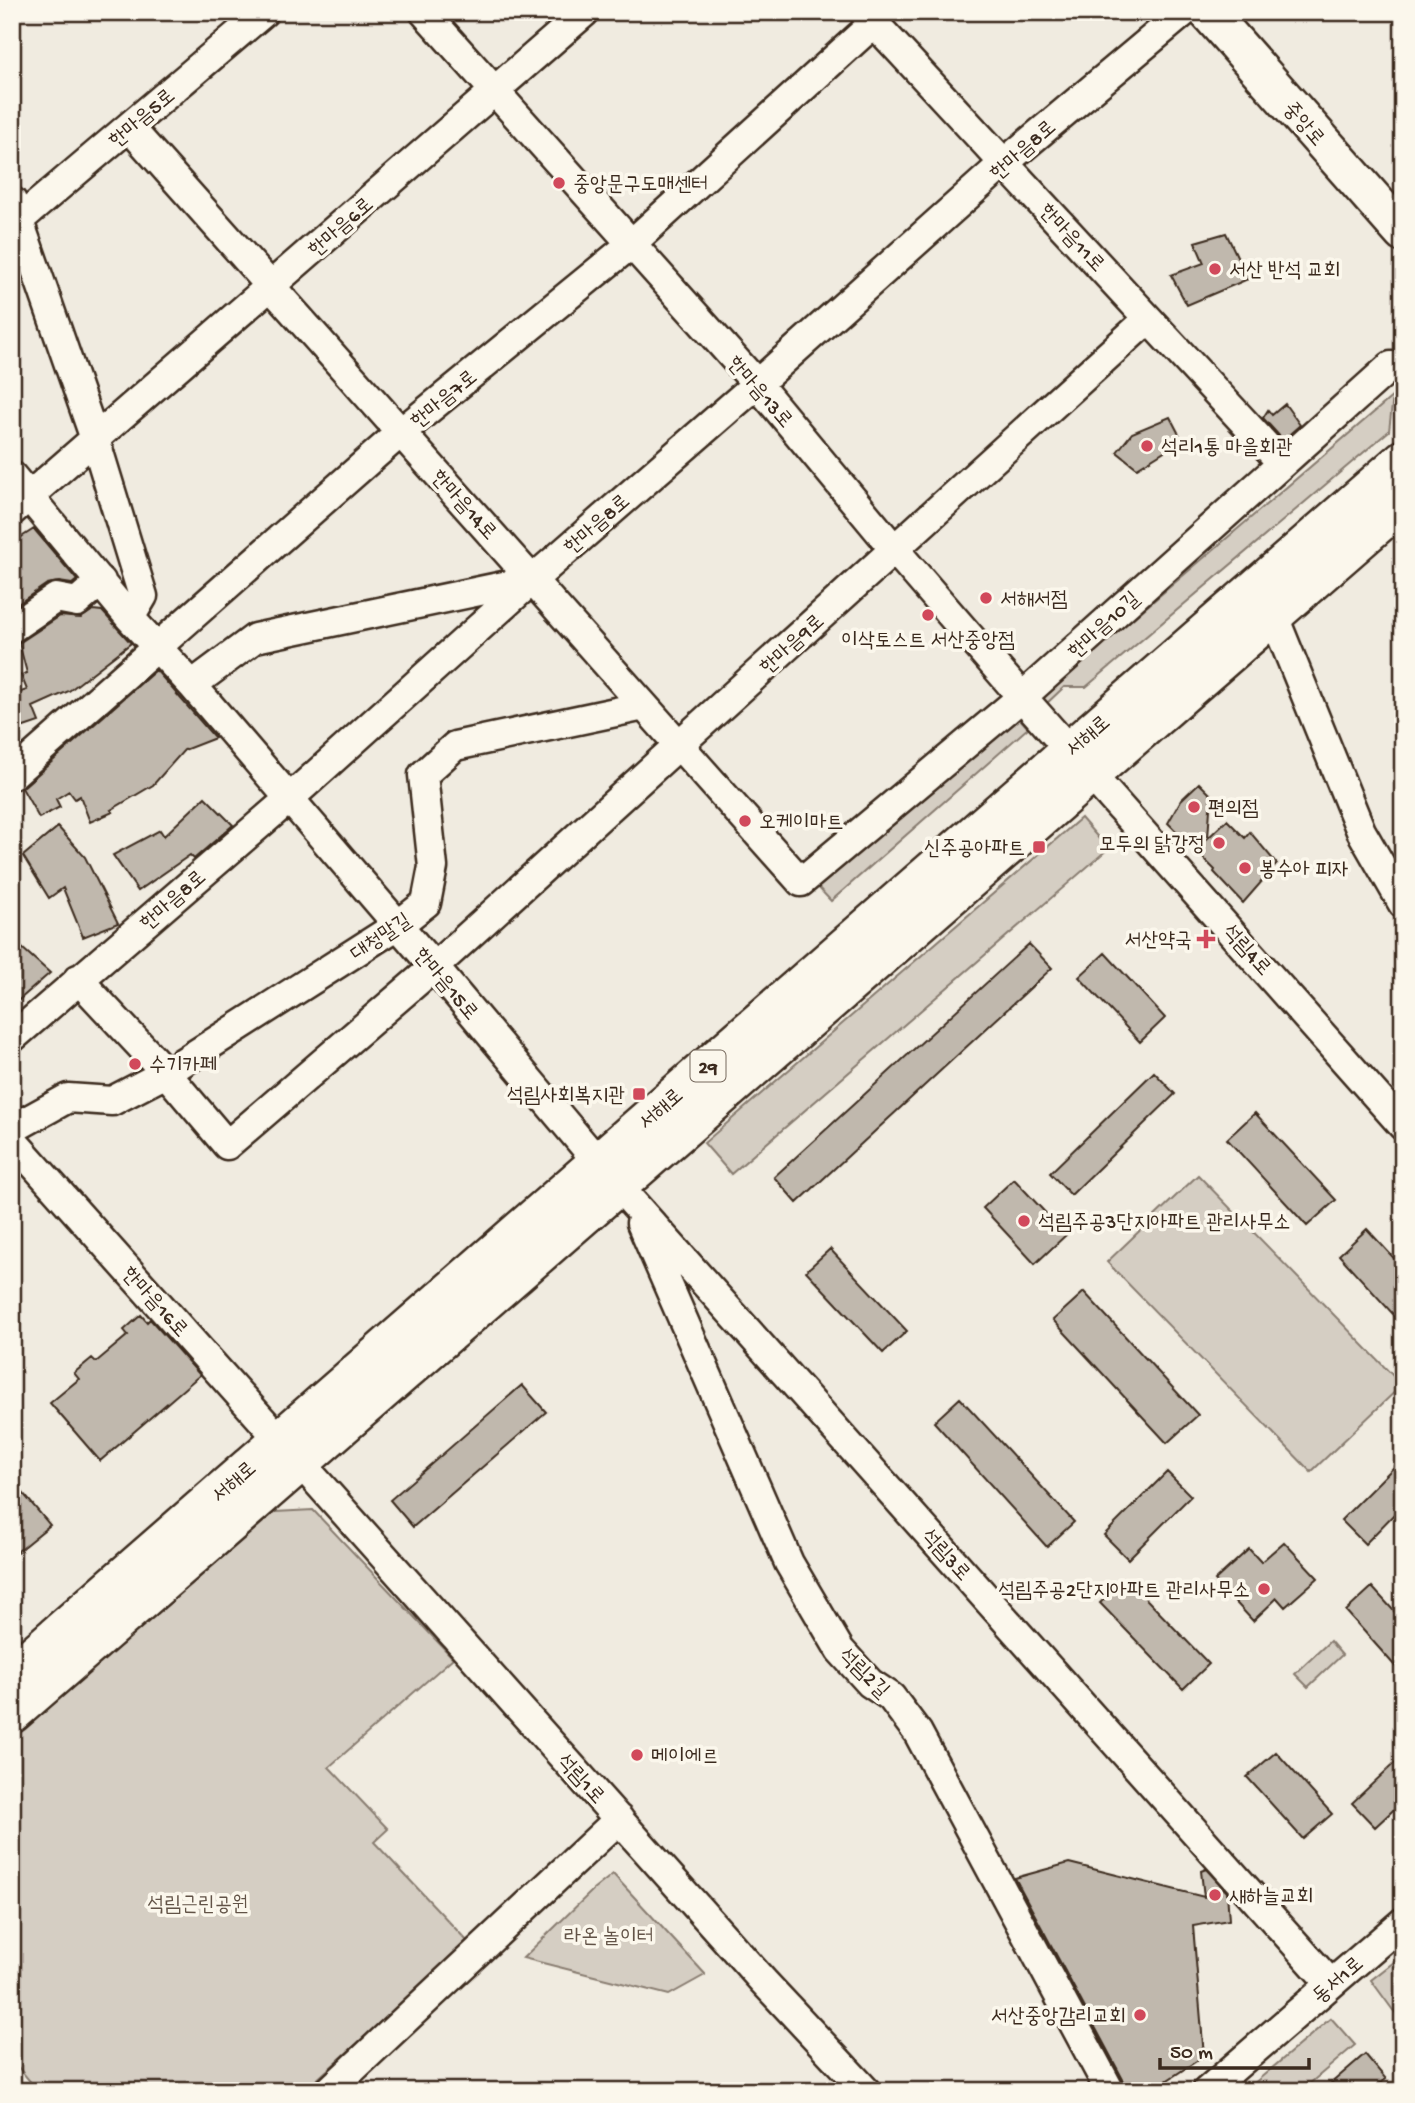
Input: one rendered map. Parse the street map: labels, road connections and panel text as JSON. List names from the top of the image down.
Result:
{
  "streets": {
    "main road": ["중앙로", "서해로", "29"],
    "street": [
      "한마음5로",
      "한마음8로",
      "한마음6로",
      "한마음11로",
      "한마음13로",
      "한마음7로",
      "한마음14로",
      "한마음10길",
      "한마음9로",
      "대청말길",
      "석림4로",
      "한마음15로",
      "한마음16로",
      "석림3로",
      "석림2길",
      "석림1로",
      "동서1로"
    ]
  },
  "crossings": [
    ["한마음5로", "한마음14로"],
    ["한마음8로", "한마음11로"],
    ["한마음8로", "한마음13로"],
    ["한마음8로", "한마음14로"],
    ["한마음8로", "한마음15로"],
    ["한마음6로", "한마음13로"],
    ["한마음6로", "한마음14로"],
    ["한마음6로", "한마음15로"],
    ["한마음11로", "한마음7로"],
    ["한마음11로", "한마음10길"],
    ["한마음11로", "한마음9로"],
    ["한마음13로", "한마음7로"],
    ["한마음13로", "한마음10길"],
    ["한마음13로", "한마음9로"],
    ["한마음13로", "서해로"],
    ["한마음13로", "석림4로"],
    ["한마음7로", "한마음14로"],
    ["한마음7로", "한마음15로"],
    ["한마음14로", "한마음10길"],
    ["한마음14로", "한마음9로"],
    ["한마음14로", "대청말길"],
    ["한마음9로", "대청말길"],
    ["한마음9로", "한마음15로"],
    ["서해로", "석림4로"],
    ["서해로", "한마음15로"],
    ["서해로", "한마음16로"],
    ["서해로", "석림3로"],
    ["서해로", "석림2길"],
    ["서해로", "석림1로"],
    ["대청말길", "한마음15로"],
    ["한마음15로", "석림3로"],
    ["한마음15로", "석림2길"],
    ["한마음16로", "석림1로"],
    ["석림3로", "석림2길"],
    ["석림3로", "동서1로"]
  ],
  "parks": ["석림근린공원", "라온 놀이터"],
  "places": {
    "other": [
      "중앙문구도매센터",
      "서산 반석 교회",
      "석리1통 마을회관",
      "서해서점",
      "이삭토스트 서산중앙점",
      "편의점",
      "오케이마트",
      "모두의 닭강정",
      "봉수아 피자",
      "수기카페",
      "석림주공3단지아파트 관리사무소",
      "석림주공2단지아파트 관리사무소",
      "메이에르",
      "새하늘교회",
      "서산중앙감리교회"
    ],
    "transit": ["신주공아파트", "석림사회복지관"],
    "health": ["서산약국"]
  },
  "scale_bar": "50 m"
}
